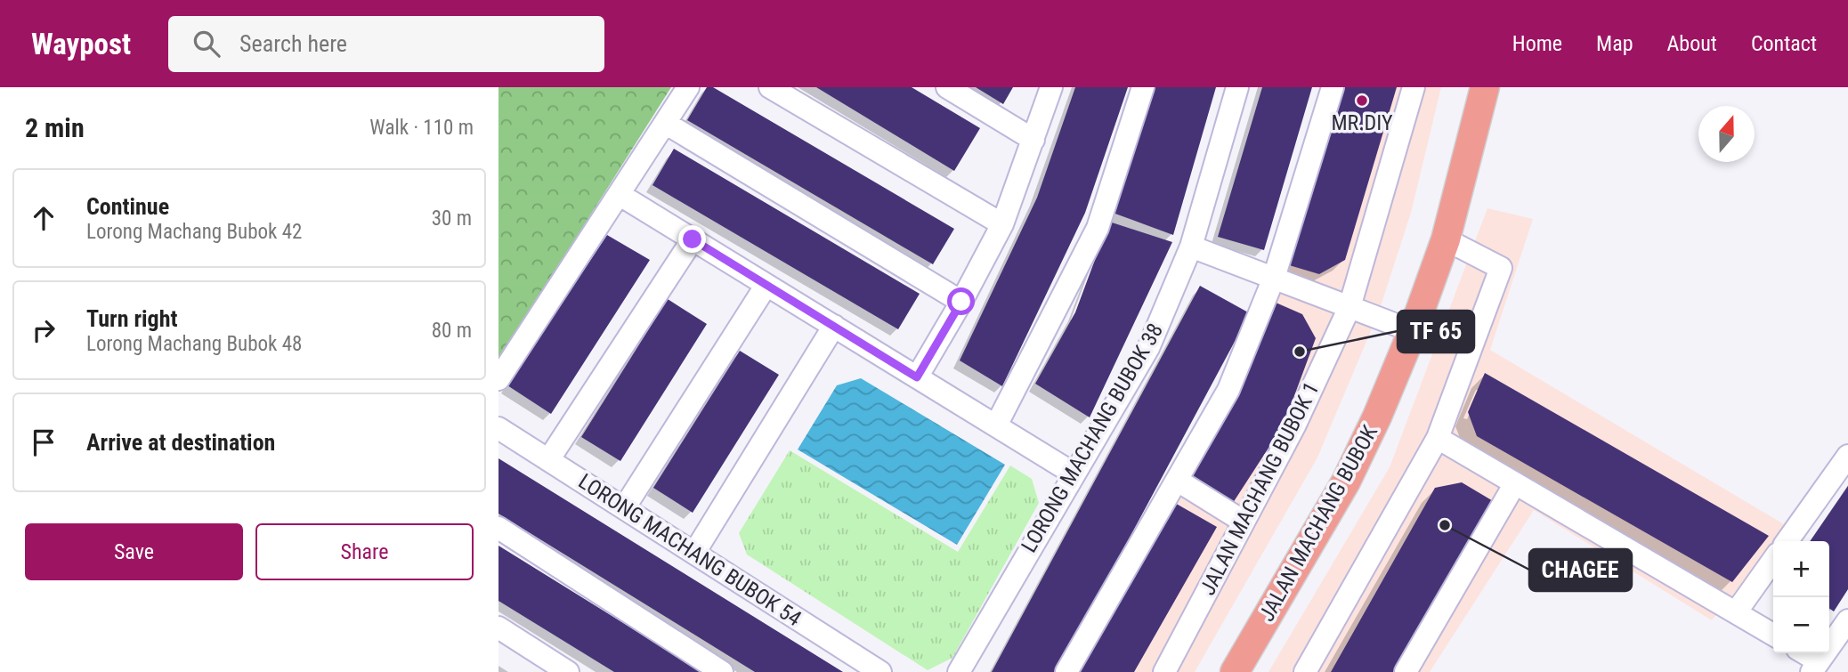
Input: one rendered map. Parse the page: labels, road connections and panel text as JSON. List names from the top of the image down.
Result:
{
  "streets": {
    "main road": ["JALAN MACHANG BUBOK"],
    "street": ["LORONG MACHANG BUBOK 38", "JALAN MACHANG BUBOK 1", "LORONG MACHANG BUBOK 54"]
  },
  "places": ["MR.DIY", "TF 65", "CHAGEE"],
  "north": "top",
  "page": {
    "header": "Waypost",
    "search": "Search here",
    "nav": [
      "Home",
      "Map",
      "About",
      "Contact"
    ],
    "heading": ["2 min", "Walk · 110 m"],
    "list": [
      ["Continue", "Lorong Machang Bubok 42", "30 m"],
      ["Turn right", "Lorong Machang Bubok 48", "80 m"],
      "Arrive at destination"
    ],
    "buttons": ["Save", "Share"],
    "map_buttons": ["+", "−"]
  }
}
